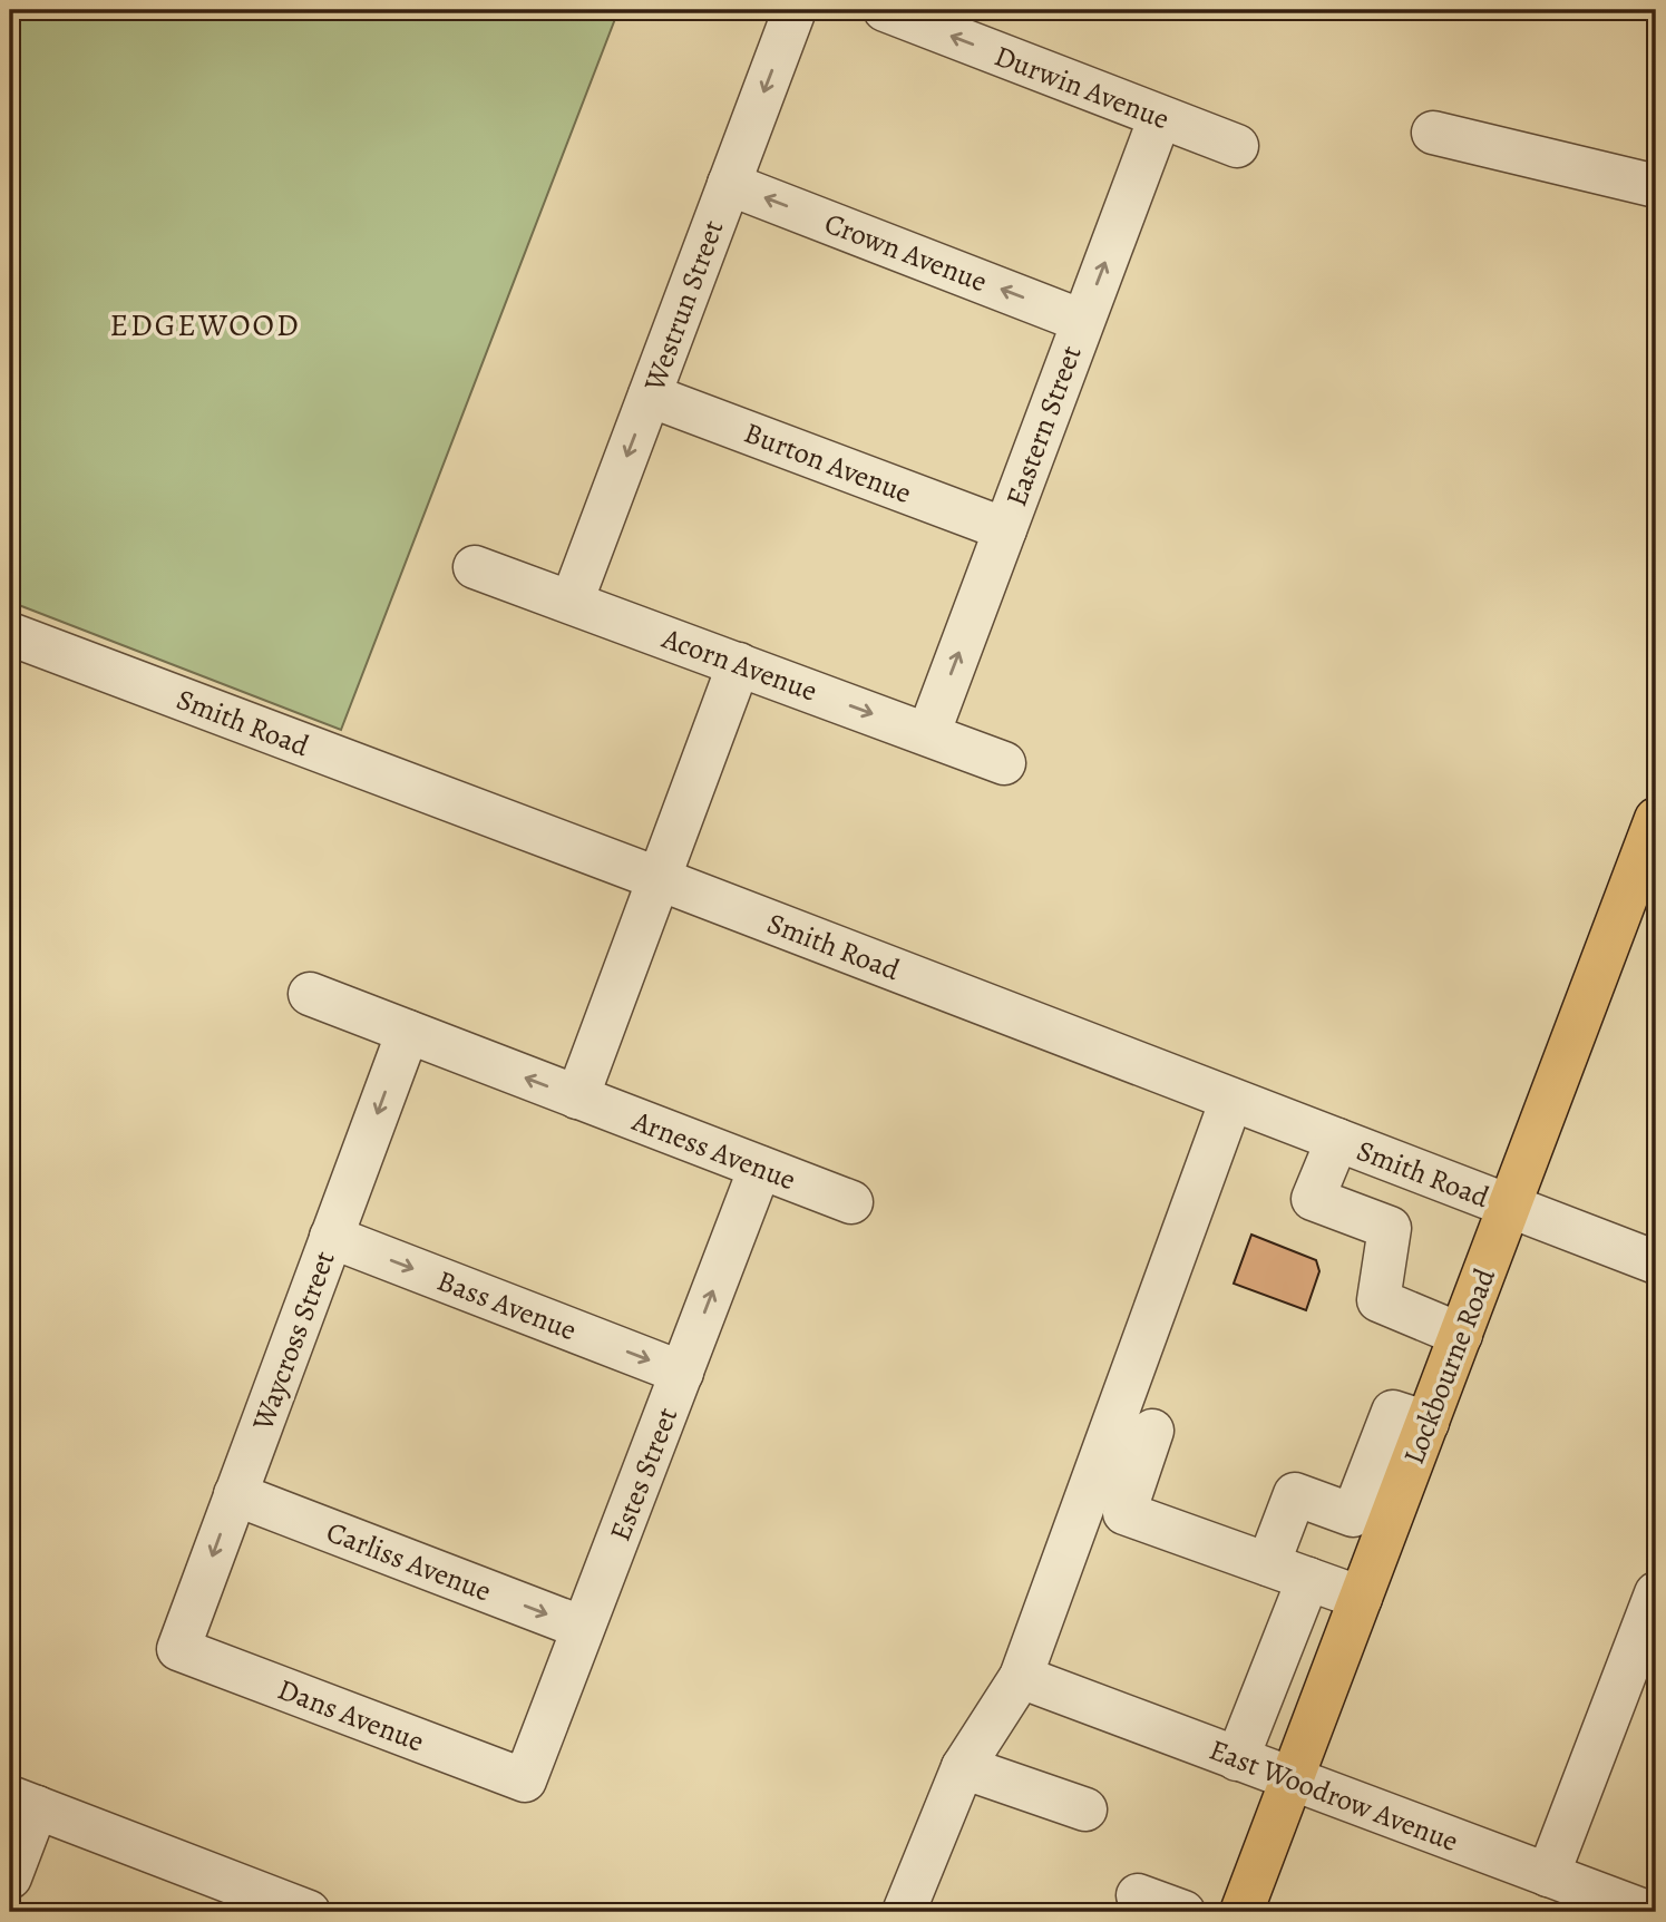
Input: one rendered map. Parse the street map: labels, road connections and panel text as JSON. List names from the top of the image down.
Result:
{
  "streets": {
    "main road": ["Lockbourne Road"],
    "street": [
      "Durwin Avenue",
      "Crown Avenue",
      "Westrun Street",
      "Eastern Street",
      "Burton Avenue",
      "Acorn Avenue",
      "Smith Road",
      "Arness Avenue",
      "Bass Avenue",
      "Waycross Street",
      "Estes Street",
      "Carliss Avenue",
      "Dans Avenue",
      "East Woodrow Avenue"
    ]
  },
  "crossings": [
    ["Durwin Avenue", "Eastern Street"],
    ["Crown Avenue", "Westrun Street"],
    ["Crown Avenue", "Eastern Street"],
    ["Westrun Street", "Burton Avenue"],
    ["Westrun Street", "Acorn Avenue"],
    ["Eastern Street", "Burton Avenue"],
    ["Eastern Street", "Acorn Avenue"],
    ["Smith Road", "Lockbourne Road"],
    ["Arness Avenue", "Waycross Street"],
    ["Arness Avenue", "Estes Street"],
    ["Bass Avenue", "Waycross Street"],
    ["Bass Avenue", "Estes Street"],
    ["Waycross Street", "Carliss Avenue"],
    ["Waycross Street", "Dans Avenue"],
    ["Lockbourne Road", "East Woodrow Avenue"],
    ["Estes Street", "Carliss Avenue"],
    ["Estes Street", "Dans Avenue"]
  ],
  "one_way": [
    "Durwin Avenue",
    "Crown Avenue",
    "Westrun Street",
    "Eastern Street",
    "Acorn Avenue",
    "Bass Avenue",
    "Waycross Street"
  ],
  "districts": ["EDGEWOOD"]
}
